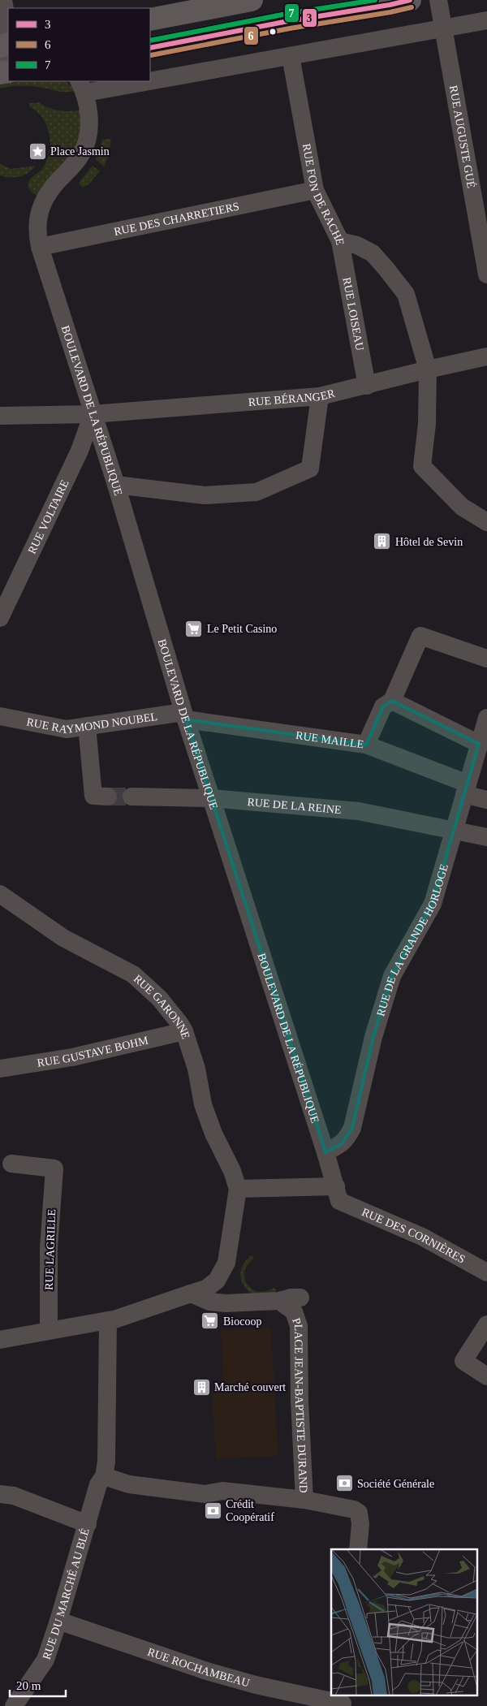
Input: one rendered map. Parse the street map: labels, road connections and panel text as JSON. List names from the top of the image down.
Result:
{
  "streets": {
    "street": [
      "RUE AUGUSTE GUÉ",
      "RUE FON DE RACHE",
      "RUE DES CHARRETIERS",
      "RUE LOISEAU",
      "RUE BÉRANGER",
      "BOULEVARD DE LA RÉPUBLIQUE",
      "RUE VOLTAIRE",
      "RUE RAYMOND NOUBEL",
      "RUE MAILLE",
      "RUE DE LA REINE",
      "RUE DE LA GRANDE HORLOGE",
      "RUE GARONNE",
      "RUE GUSTAVE BOHM",
      "RUE DES CORNIÈRES",
      "RUE LAGRILLE",
      "PLACE JEAN-BAPTISTE DURAND",
      "RUE DU MARCHÉ AU BLÉ",
      "RUE ROCHAMBEAU"
    ]
  },
  "crossings": [
    ["RUE FON DE RACHE", "RUE DES CHARRETIERS"],
    ["RUE FON DE RACHE", "RUE LOISEAU"],
    ["RUE FON DE RACHE", "RUE BÉRANGER"],
    ["RUE DES CHARRETIERS", "BOULEVARD DE LA RÉPUBLIQUE"],
    ["RUE LOISEAU", "RUE BÉRANGER"],
    ["RUE BÉRANGER", "BOULEVARD DE LA RÉPUBLIQUE"],
    ["RUE BÉRANGER", "RUE VOLTAIRE"],
    ["BOULEVARD DE LA RÉPUBLIQUE", "RUE VOLTAIRE"],
    ["BOULEVARD DE LA RÉPUBLIQUE", "RUE RAYMOND NOUBEL"],
    ["BOULEVARD DE LA RÉPUBLIQUE", "RUE MAILLE"],
    ["BOULEVARD DE LA RÉPUBLIQUE", "RUE DE LA REINE"],
    ["BOULEVARD DE LA RÉPUBLIQUE", "RUE DE LA GRANDE HORLOGE"],
    ["BOULEVARD DE LA RÉPUBLIQUE", "RUE DES CORNIÈRES"],
    ["RUE RAYMOND NOUBEL", "RUE MAILLE"],
    ["RUE MAILLE", "RUE DE LA GRANDE HORLOGE"],
    ["RUE DE LA REINE", "RUE DE LA GRANDE HORLOGE"],
    ["RUE GARONNE", "RUE GUSTAVE BOHM"],
    ["PLACE JEAN-BAPTISTE DURAND", "RUE DU MARCHÉ AU BLÉ"],
    ["RUE DU MARCHÉ AU BLÉ", "RUE ROCHAMBEAU"]
  ],
  "places": {
    "place": ["Place Jasmin"],
    "building": ["Hôtel de Sevin", "Marché couvert"],
    "supermarket": ["Le Petit Casino", "Biocoop"],
    "bank": ["Société Générale", "Crédit Coopératif"]
  },
  "lines": ["transit line 3", "transit line 7", "transit line 6"],
  "legend": ["3", "6", "7"],
  "scale_bar": "20 m"
}
